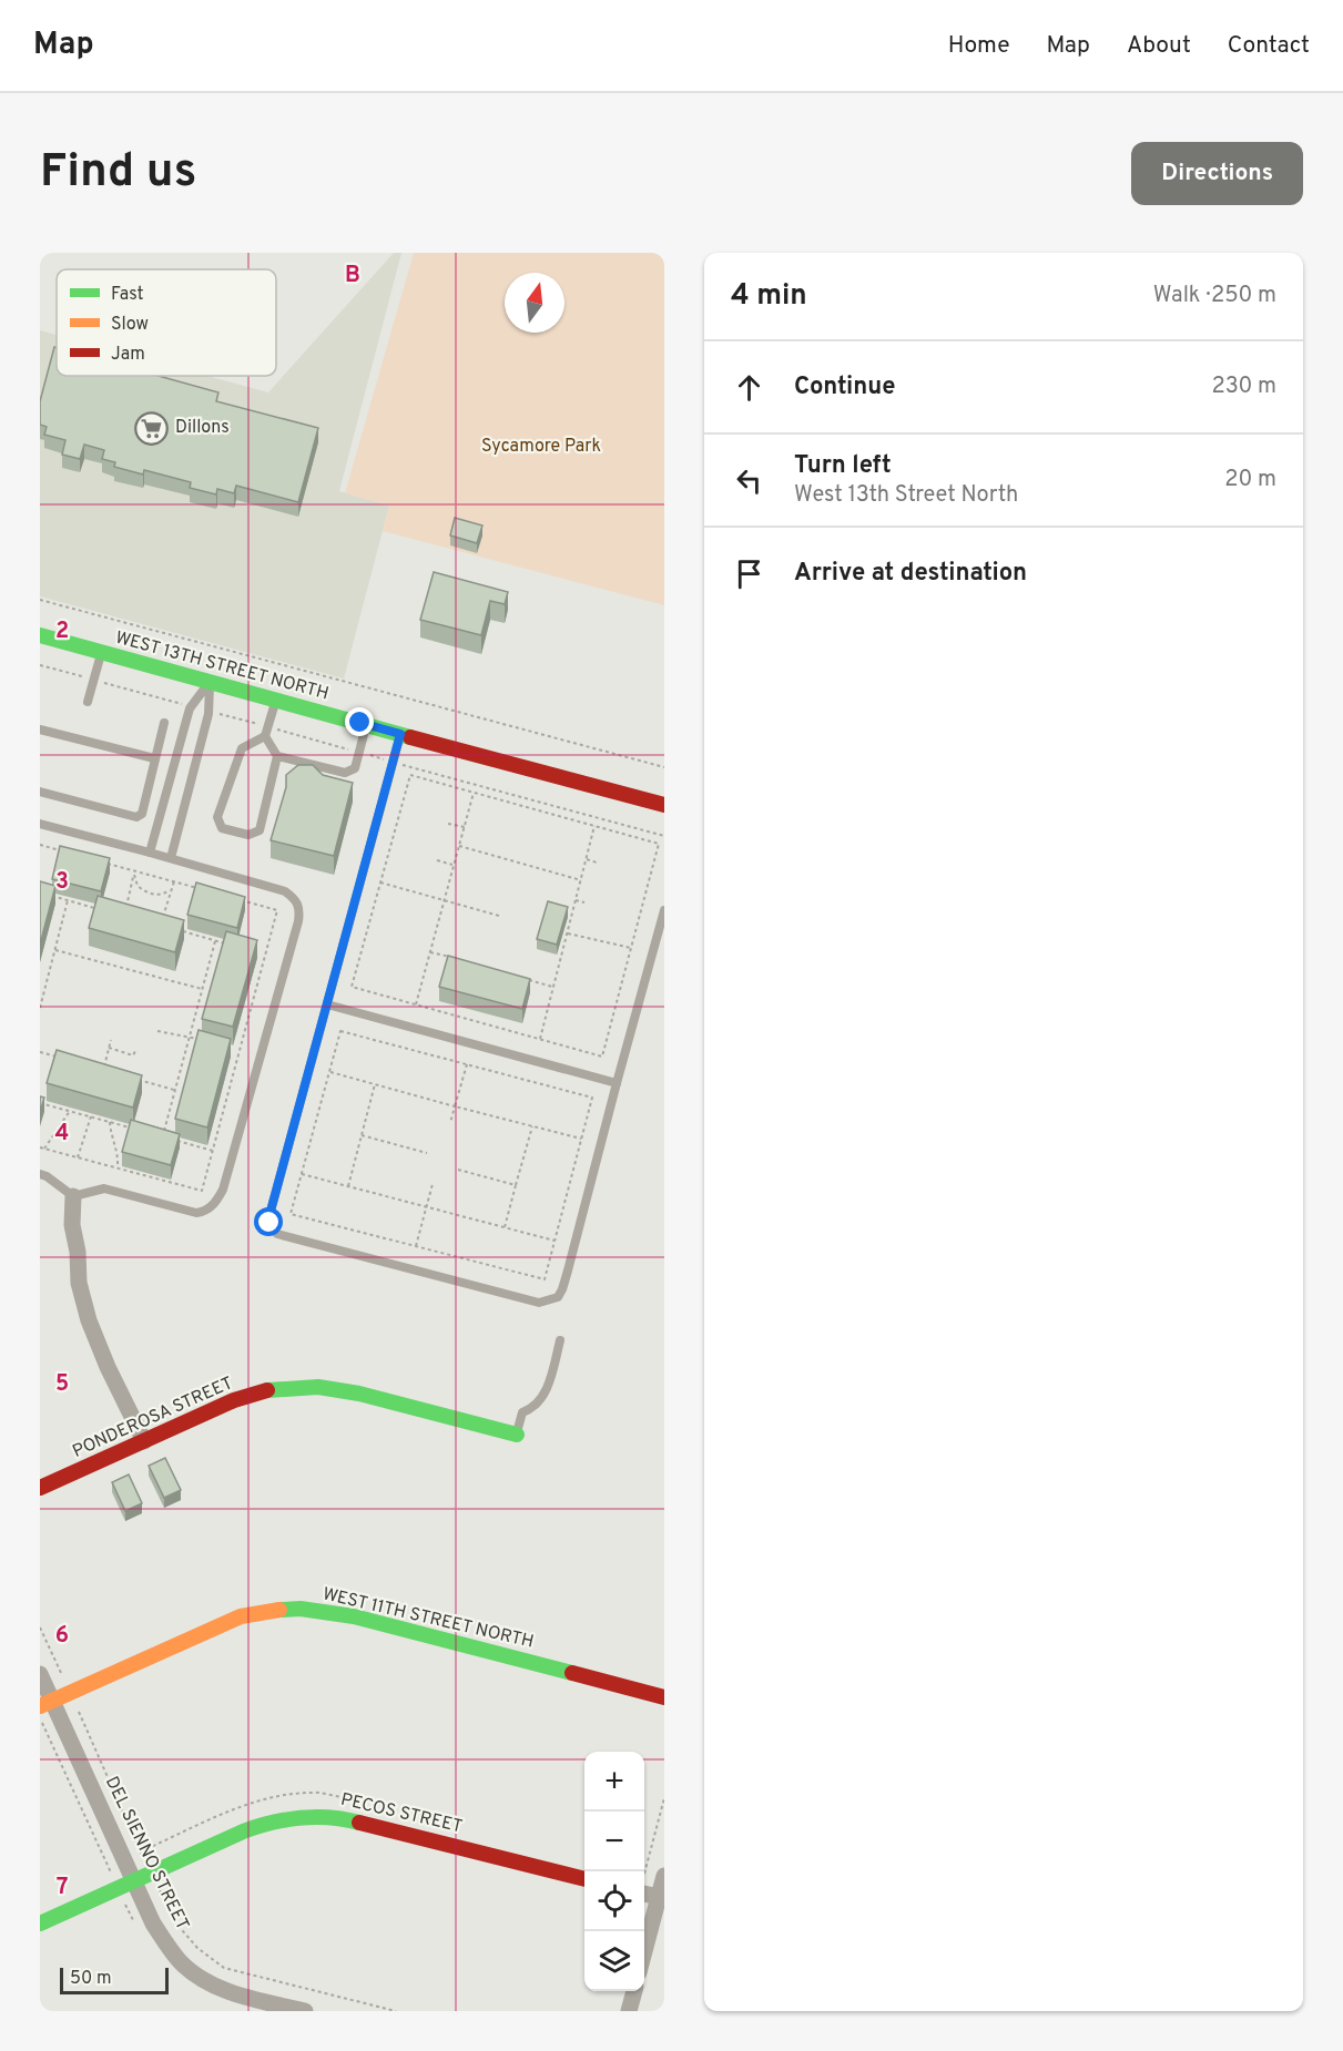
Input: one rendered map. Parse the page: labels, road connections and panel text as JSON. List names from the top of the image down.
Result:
{
  "streets": {
    "street": [
      "WEST 13TH STREET NORTH",
      "PONDEROSA STREET",
      "WEST 11TH STREET NORTH",
      "PECOS STREET",
      "DEL SIENNO STREET"
    ]
  },
  "crossings": [
    ["WEST 11TH STREET NORTH", "DEL SIENNO STREET"],
    ["PECOS STREET", "DEL SIENNO STREET"]
  ],
  "parks": ["Sycamore Park"],
  "places": {
    "supermarket": ["Dillons"]
  },
  "legend": ["Fast", "Slow", "Jam"],
  "scale_bar": "50 m",
  "north": "top",
  "page": {
    "header": "Map",
    "nav": [
      "Home",
      "Map",
      "About",
      "Contact"
    ],
    "buttons": "Directions",
    "title": "Find us",
    "heading": ["4 min", "Walk · 250 m"],
    "list": [
      ["Continue", "230 m"],
      ["Turn left", "West 13th Street North", "20 m"],
      "Arrive at destination"
    ],
    "map_buttons": ["+", "−"],
    "scale": "50 m"
  },
  "grid": {
    "columns": ["B"],
    "rows": [
      "2",
      "3",
      "4",
      "5",
      "6",
      "7"
    ]
  }
}
